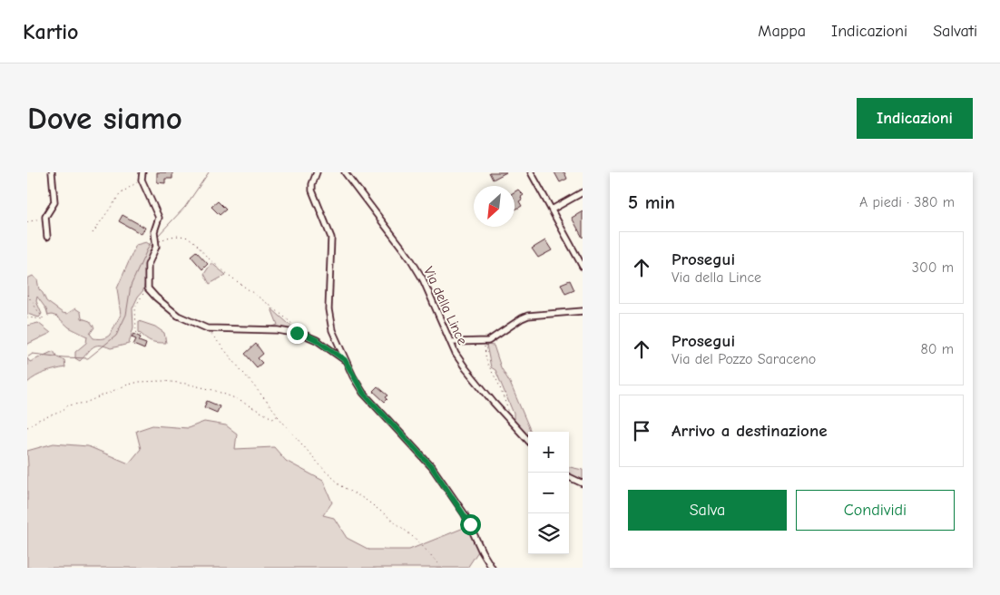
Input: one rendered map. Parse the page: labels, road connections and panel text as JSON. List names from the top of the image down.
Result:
{
  "streets": {
    "street": ["Via della Lince"]
  },
  "north": "bottom left",
  "page": {
    "header": "Kartio",
    "nav": ["Mappa", "Indicazioni", "Salvati"],
    "buttons": [
      "Indicazioni",
      ["Salva", "Condividi"]
    ],
    "title": "Dove siamo",
    "heading": ["5 min", "A piedi · 380 m"],
    "list": [
      ["Prosegui", "Via della Lince", "300 m"],
      ["Prosegui", "Via del Pozzo Saraceno", "80 m"],
      "Arrivo a destinazione"
    ],
    "map_buttons": ["+", "−"]
  }
}
